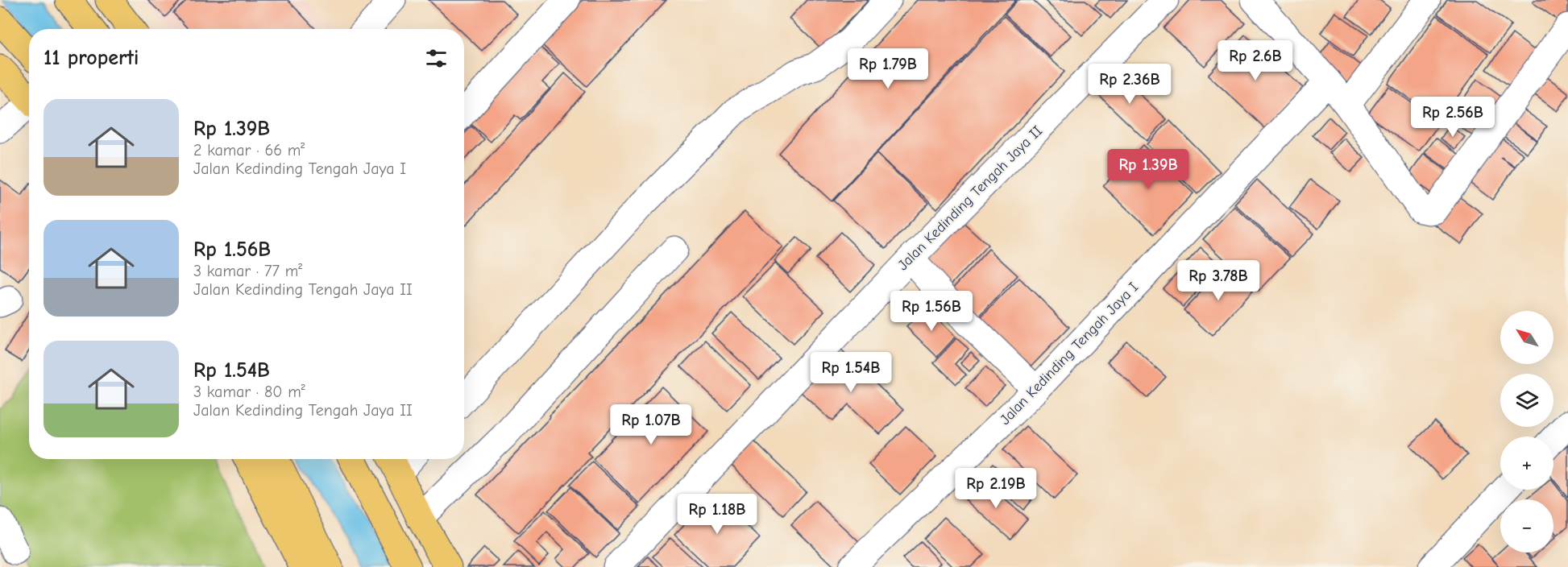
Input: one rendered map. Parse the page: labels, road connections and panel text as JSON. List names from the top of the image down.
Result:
{
  "streets": {
    "street": ["Jalan Kedinding Tengah Jaya II", "Jalan Kedinding Tengah Jaya I"]
  },
  "north": "top left",
  "page": {
    "heading": "11 properti",
    "price": [
      "Rp 2.6B",
      "Rp 1.79B",
      "Rp 2.36B",
      "Rp 2.56B",
      "Rp 1.39B",
      "Rp 3.78B",
      "Rp 1.56B",
      "Rp 1.54B",
      "Rp 1.07B",
      "Rp 2.19B",
      "Rp 1.18B"
    ],
    "list": [
      {
        "name": "Rp 1.39B",
        "note": "2 kamar · 66 m² · Jalan Kedinding Tengah Jaya I"
      },
      {
        "name": "Rp 1.56B",
        "note": "3 kamar · 77 m² · Jalan Kedinding Tengah Jaya II"
      },
      {
        "name": "Rp 1.54B",
        "note": "3 kamar · 80 m² · Jalan Kedinding Tengah Jaya II"
      }
    ],
    "map_buttons": ["+", "−"]
  }
}
